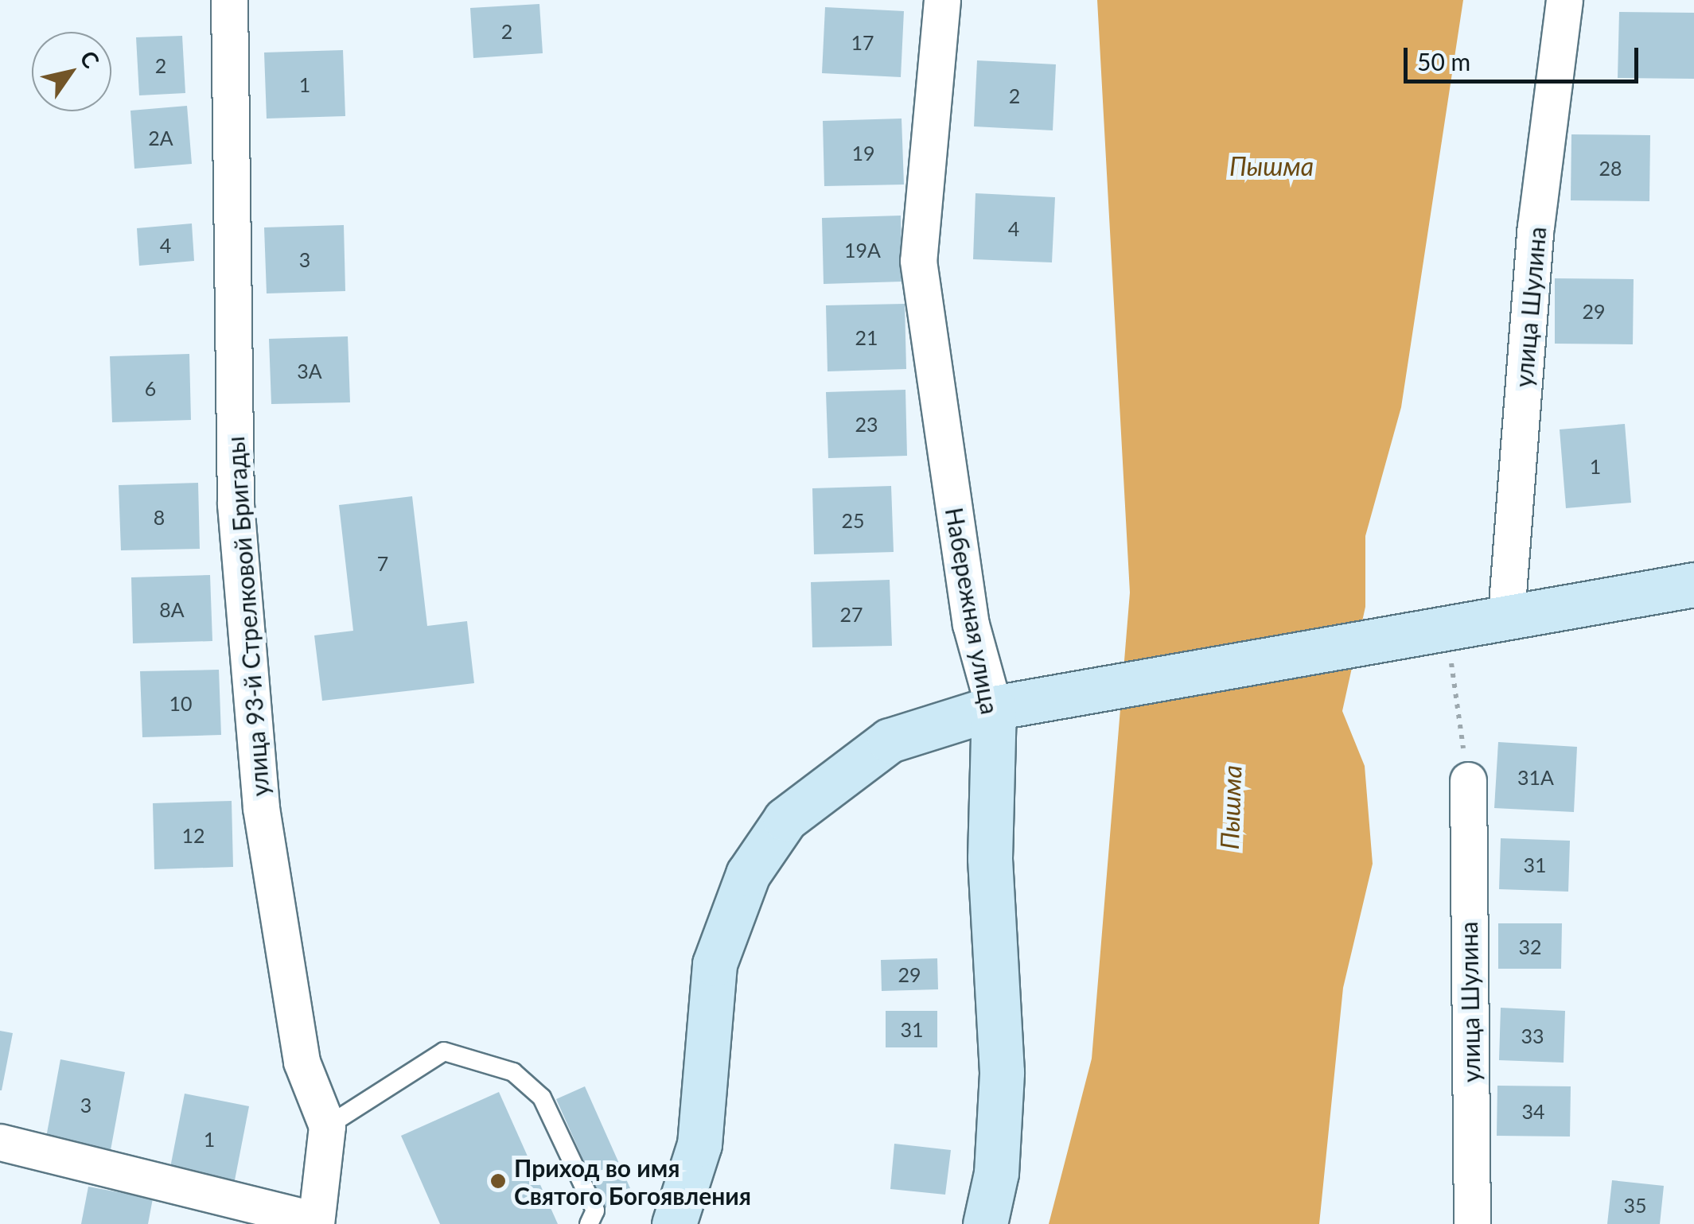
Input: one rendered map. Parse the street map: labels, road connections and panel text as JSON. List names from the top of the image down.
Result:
{
  "streets": {
    "main road": ["Набережная улица"],
    "street": ["улица Шулина", "улица 93-й Стрелковой Бригады"]
  },
  "water": ["Пышма"],
  "places": ["Приход во имя Святого Богоявления"],
  "house_numbers": [
    "2",
    "17",
    "2",
    "1",
    "2",
    "2А",
    "19",
    "28",
    "4",
    "4",
    "19А",
    "3",
    "29",
    "21",
    "3А",
    "6",
    "23",
    "1",
    "8",
    "25",
    "7",
    "8А",
    "27",
    "10",
    "31А",
    "12",
    "31",
    "32",
    "29",
    "31",
    "33",
    "3",
    "34",
    "1",
    "35"
  ],
  "scale_bar": "50 m",
  "north": "top right"
}
